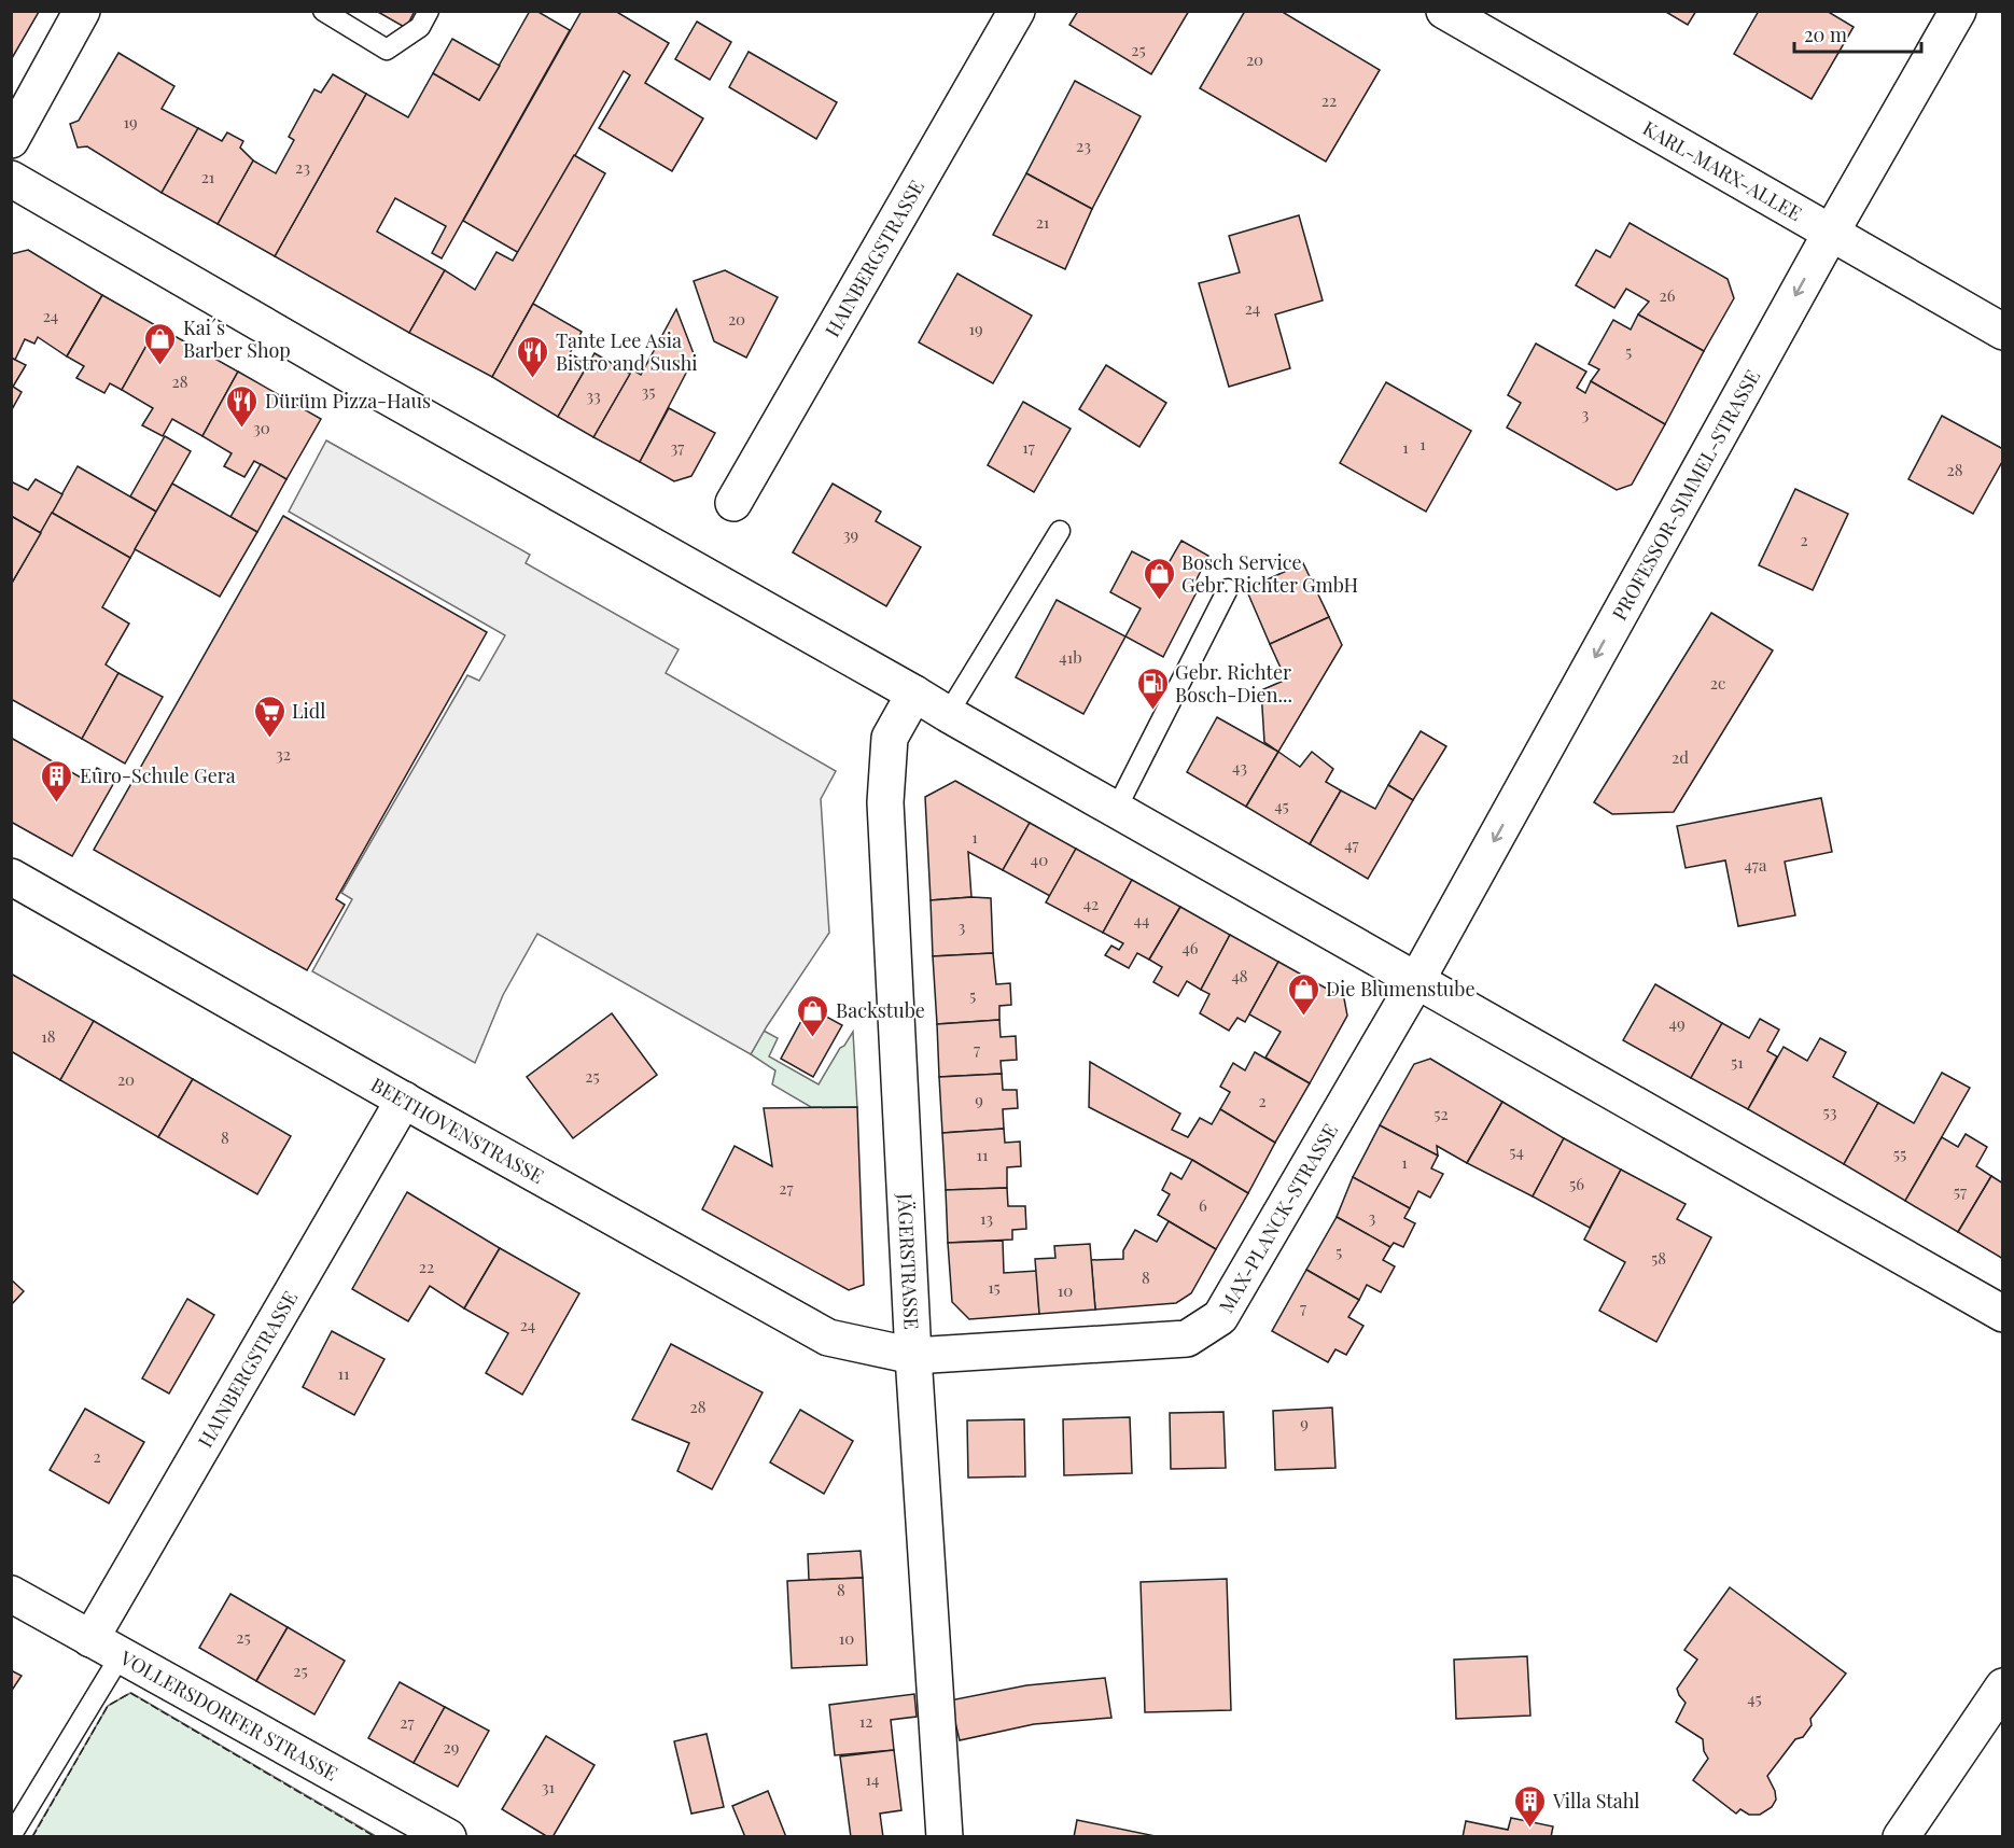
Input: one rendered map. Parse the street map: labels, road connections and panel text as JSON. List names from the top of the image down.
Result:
{
  "streets": {
    "street": [
      "KARL-MARX-ALLEE",
      "HAINBERGSTRASSE",
      "PROFESSOR-SIMMEL-STRASSE",
      "BEETHOVENSTRASSE",
      "MAX-PLANCK-STRASSE",
      "JÄGERSTRASSE",
      "VOLLERSDORFER STRASSE"
    ]
  },
  "crossings": [
    ["KARL-MARX-ALLEE", "PROFESSOR-SIMMEL-STRASSE"],
    ["HAINBERGSTRASSE", "BEETHOVENSTRASSE"],
    ["HAINBERGSTRASSE", "VOLLERSDORFER STRASSE"],
    ["PROFESSOR-SIMMEL-STRASSE", "MAX-PLANCK-STRASSE"],
    ["BEETHOVENSTRASSE", "MAX-PLANCK-STRASSE"],
    ["BEETHOVENSTRASSE", "JÄGERSTRASSE"],
    ["MAX-PLANCK-STRASSE", "JÄGERSTRASSE"]
  ],
  "one_way": ["PROFESSOR-SIMMEL-STRASSE"],
  "places": {
    "shop": [
      "Kai´s Barber Shop",
      "Bosch Service Gebr. Richter GmbH",
      "Die Blumenstube",
      "Backstube"
    ],
    "restaurant": ["Tante Lee Asia Bistro and Sushi", "Dürüm Pizza-Haus"],
    "fuel station": ["Gebr. Richter Bosch-Dien..."],
    "supermarket": ["Lidl"],
    "building": ["Euro-Schule Gera", "Villa Stahl"]
  },
  "house_numbers": [
    "25",
    "20",
    "22",
    "19",
    "23",
    "23",
    "21",
    "21",
    "26",
    "24",
    "24",
    "20",
    "19",
    "5",
    "28",
    "35",
    "33",
    "3",
    "30",
    "1",
    "37",
    "17",
    "1",
    "28",
    "39",
    "2",
    "41b",
    "2c",
    "32",
    "2d",
    "43",
    "45",
    "1",
    "47",
    "40",
    "47a",
    "42",
    "44",
    "3",
    "46",
    "48",
    "5",
    "49",
    "18",
    "7",
    "51",
    "25",
    "20",
    "9",
    "2",
    "53",
    "52",
    "8",
    "54",
    "55",
    "11",
    "1",
    "56",
    "27",
    "57",
    "6",
    "3",
    "13",
    "5",
    "58",
    "22",
    "8",
    "15",
    "10",
    "7",
    "24",
    "11",
    "28",
    "9",
    "2",
    "8",
    "25",
    "10",
    "25",
    "45",
    "12",
    "27",
    "29",
    "14",
    "31"
  ],
  "scale_bar": "20 m"
}
